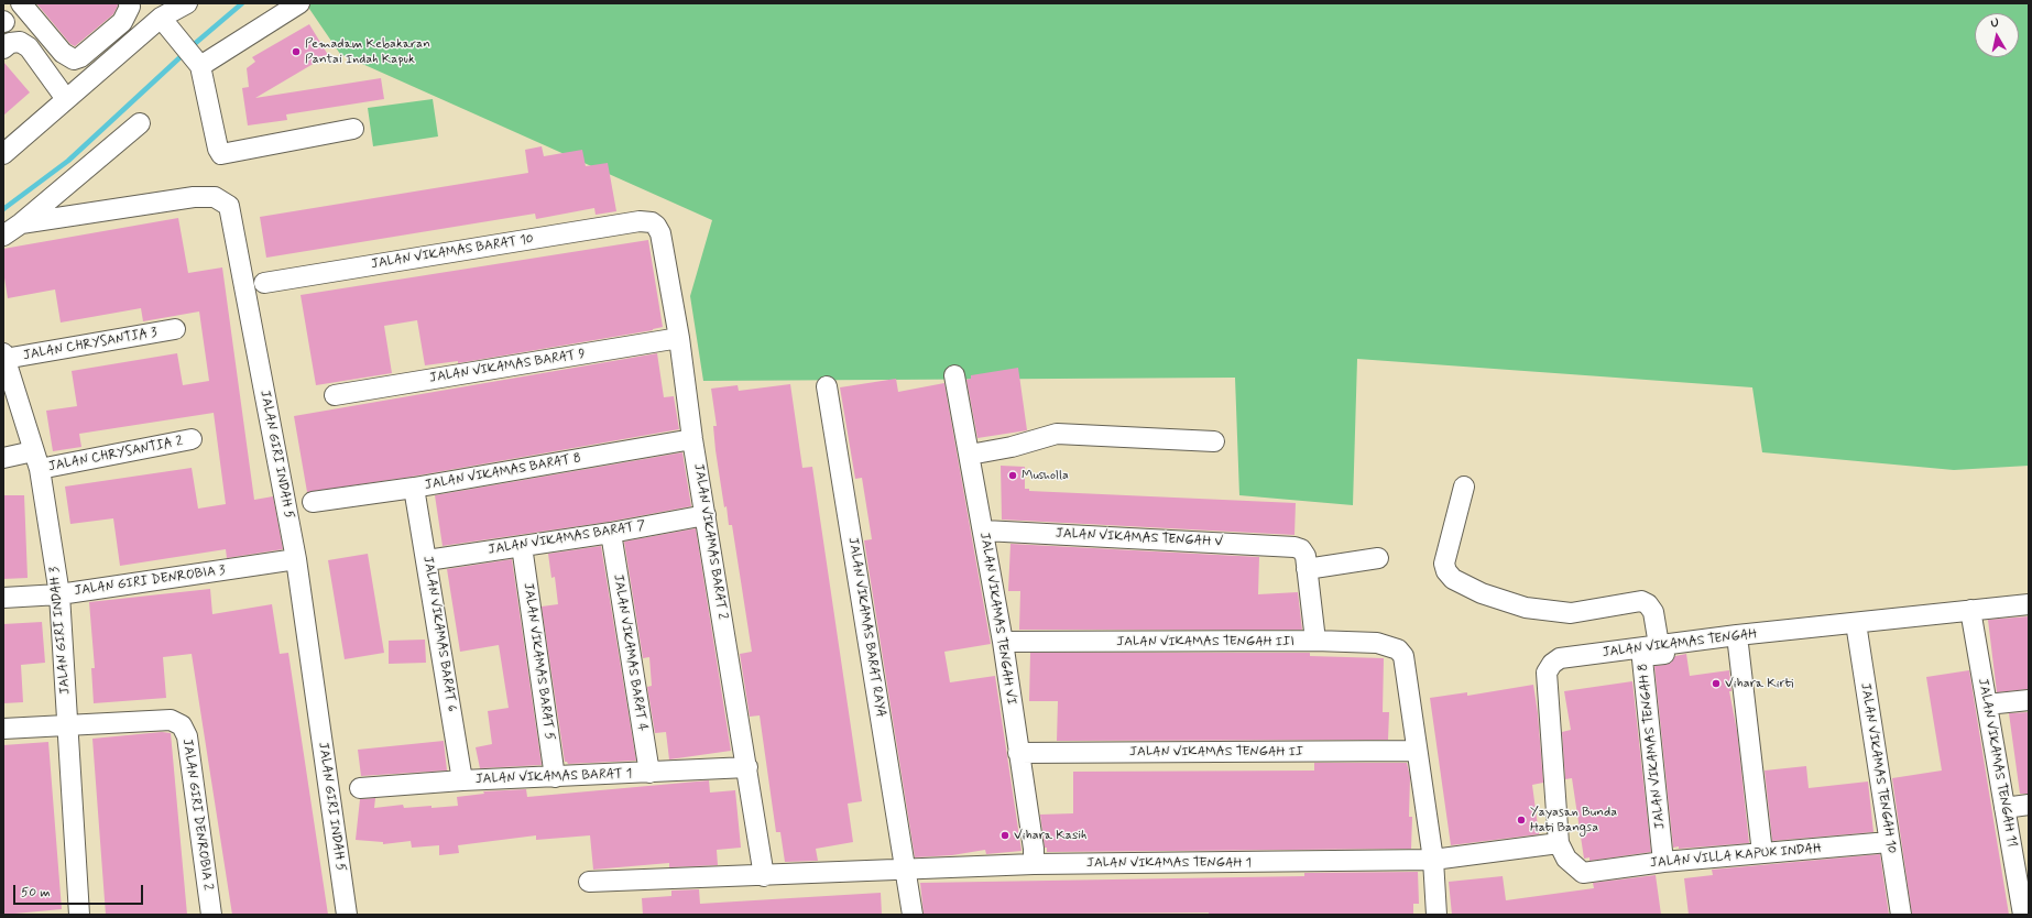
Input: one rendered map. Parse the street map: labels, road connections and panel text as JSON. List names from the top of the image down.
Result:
{
  "streets": {
    "street": [
      "JALAN VIKAMAS BARAT 10",
      "JALAN CHRYSANTIA 3",
      "JALAN VIKAMAS BARAT 9",
      "JALAN CHRYSANTIA 2",
      "JALAN GIRI INDAH 5",
      "JALAN VIKAMAS BARAT 8",
      "JALAN VIKAMAS BARAT 7",
      "JALAN VIKAMAS TENGAH V",
      "JALAN VIKAMAS BARAT 2",
      "JALAN GIRI DENROBIA 3",
      "JALAN VIKAMAS TENGAH VI",
      "JALAN VIKAMAS BARAT RAYA",
      "JALAN GIRI INDAH 3",
      "JALAN VIKAMAS BARAT 6",
      "JALAN VIKAMAS TENGAH III",
      "JALAN VIKAMAS TENGAH",
      "JALAN VIKAMAS BARAT 4",
      "JALAN VIKAMAS BARAT 5",
      "JALAN VIKAMAS TENGAH 8",
      "JALAN VIKAMAS TENGAH II",
      "JALAN VIKAMAS TENGAH 11",
      "JALAN VIKAMAS TENGAH 10",
      "JALAN VIKAMAS BARAT 1",
      "JALAN GIRI DENROBIA 2",
      "JALAN VILLA KAPUK INDAH",
      "JALAN VIKAMAS TENGAH 1"
    ]
  },
  "crossings": [
    ["JALAN VIKAMAS BARAT 10", "JALAN VIKAMAS BARAT 2"],
    ["JALAN CHRYSANTIA 3", "JALAN GIRI INDAH 3"],
    ["JALAN VIKAMAS BARAT 9", "JALAN VIKAMAS BARAT 2"],
    ["JALAN CHRYSANTIA 2", "JALAN GIRI INDAH 3"],
    ["JALAN GIRI INDAH 5", "JALAN GIRI DENROBIA 3"],
    ["JALAN VIKAMAS BARAT 8", "JALAN VIKAMAS BARAT 2"],
    ["JALAN VIKAMAS BARAT 8", "JALAN VIKAMAS BARAT 6"],
    ["JALAN VIKAMAS BARAT 7", "JALAN VIKAMAS BARAT 2"],
    ["JALAN VIKAMAS BARAT 7", "JALAN VIKAMAS BARAT 6"],
    ["JALAN VIKAMAS BARAT 7", "JALAN VIKAMAS BARAT 4"],
    ["JALAN VIKAMAS BARAT 7", "JALAN VIKAMAS BARAT 5"],
    ["JALAN VIKAMAS TENGAH V", "JALAN VIKAMAS TENGAH VI"],
    ["JALAN VIKAMAS BARAT 2", "JALAN VIKAMAS BARAT 1"],
    ["JALAN GIRI DENROBIA 3", "JALAN GIRI INDAH 3"],
    ["JALAN VIKAMAS TENGAH VI", "JALAN VIKAMAS TENGAH III"],
    ["JALAN VIKAMAS TENGAH VI", "JALAN VIKAMAS TENGAH II"],
    ["JALAN VIKAMAS TENGAH VI", "JALAN VIKAMAS TENGAH 1"],
    ["JALAN VIKAMAS BARAT RAYA", "JALAN VIKAMAS TENGAH 1"],
    ["JALAN GIRI INDAH 3", "JALAN GIRI DENROBIA 2"],
    ["JALAN VIKAMAS BARAT 6", "JALAN VIKAMAS BARAT 1"],
    ["JALAN VIKAMAS TENGAH III", "JALAN VIKAMAS TENGAH II"],
    ["JALAN VIKAMAS TENGAH", "JALAN VIKAMAS TENGAH 8"],
    ["JALAN VIKAMAS TENGAH", "JALAN VIKAMAS TENGAH 11"],
    ["JALAN VIKAMAS TENGAH", "JALAN VIKAMAS TENGAH 10"],
    ["JALAN VIKAMAS TENGAH", "JALAN VILLA KAPUK INDAH"],
    ["JALAN VIKAMAS TENGAH", "JALAN VIKAMAS TENGAH 1"],
    ["JALAN VIKAMAS BARAT 4", "JALAN VIKAMAS BARAT 1"],
    ["JALAN VIKAMAS BARAT 5", "JALAN VIKAMAS BARAT 1"],
    ["JALAN VIKAMAS TENGAH 8", "JALAN VILLA KAPUK INDAH"],
    ["JALAN VIKAMAS TENGAH 10", "JALAN VILLA KAPUK INDAH"]
  ],
  "places": [
    "Pemadam Kebakaran Pantai Indah Kapuk",
    "Musholla",
    "Vihara Kirti",
    "Yayasan Bunda Hati Bangsa",
    "Vihara Kasih"
  ],
  "scale_bar": "50 m",
  "north": "top"
}
